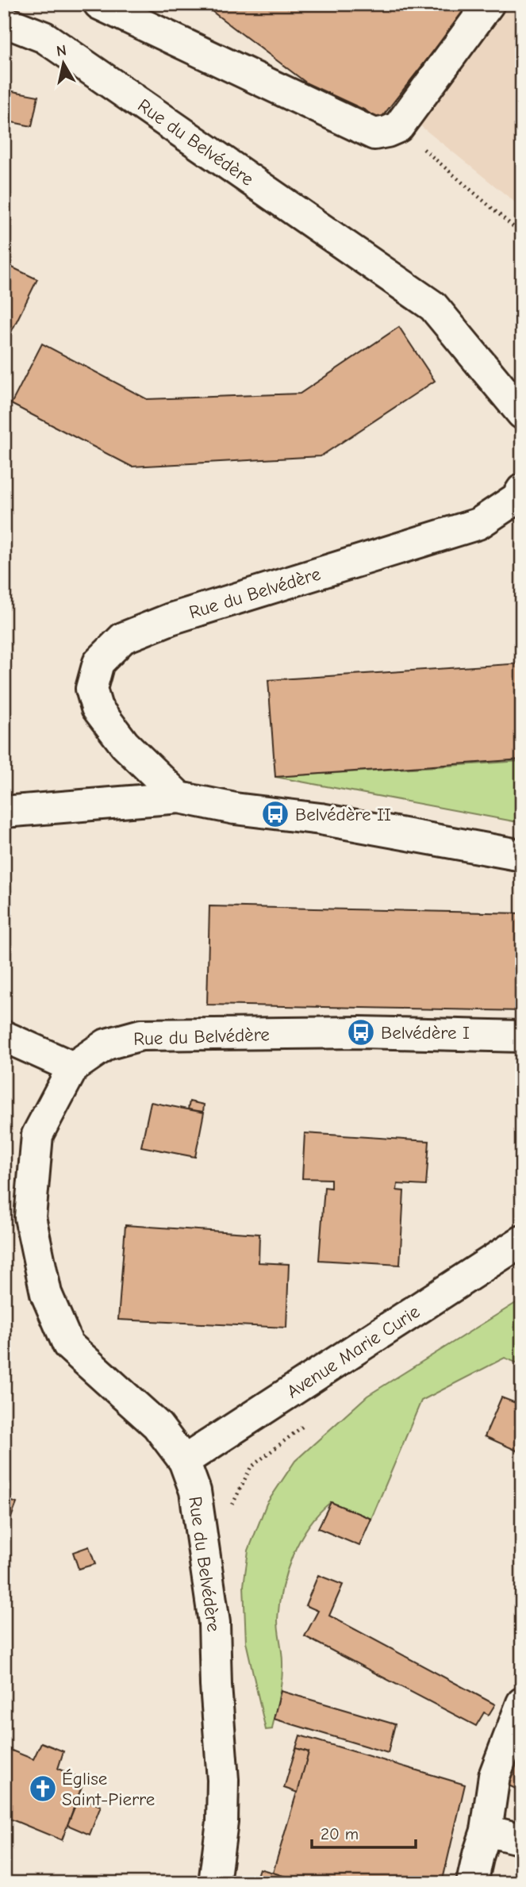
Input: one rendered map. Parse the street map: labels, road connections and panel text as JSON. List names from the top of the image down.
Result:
{
  "streets": {
    "street": ["Rue du Belvédère", "Avenue Marie Curie"]
  },
  "crossings": [
    ["Rue du Belvédère", "Avenue Marie Curie"]
  ],
  "places": {
    "bus stop": ["Belvédère II", "Belvédère I"],
    "church": ["Église Saint-Pierre"]
  },
  "scale_bar": "20 m",
  "north": "top"
}
